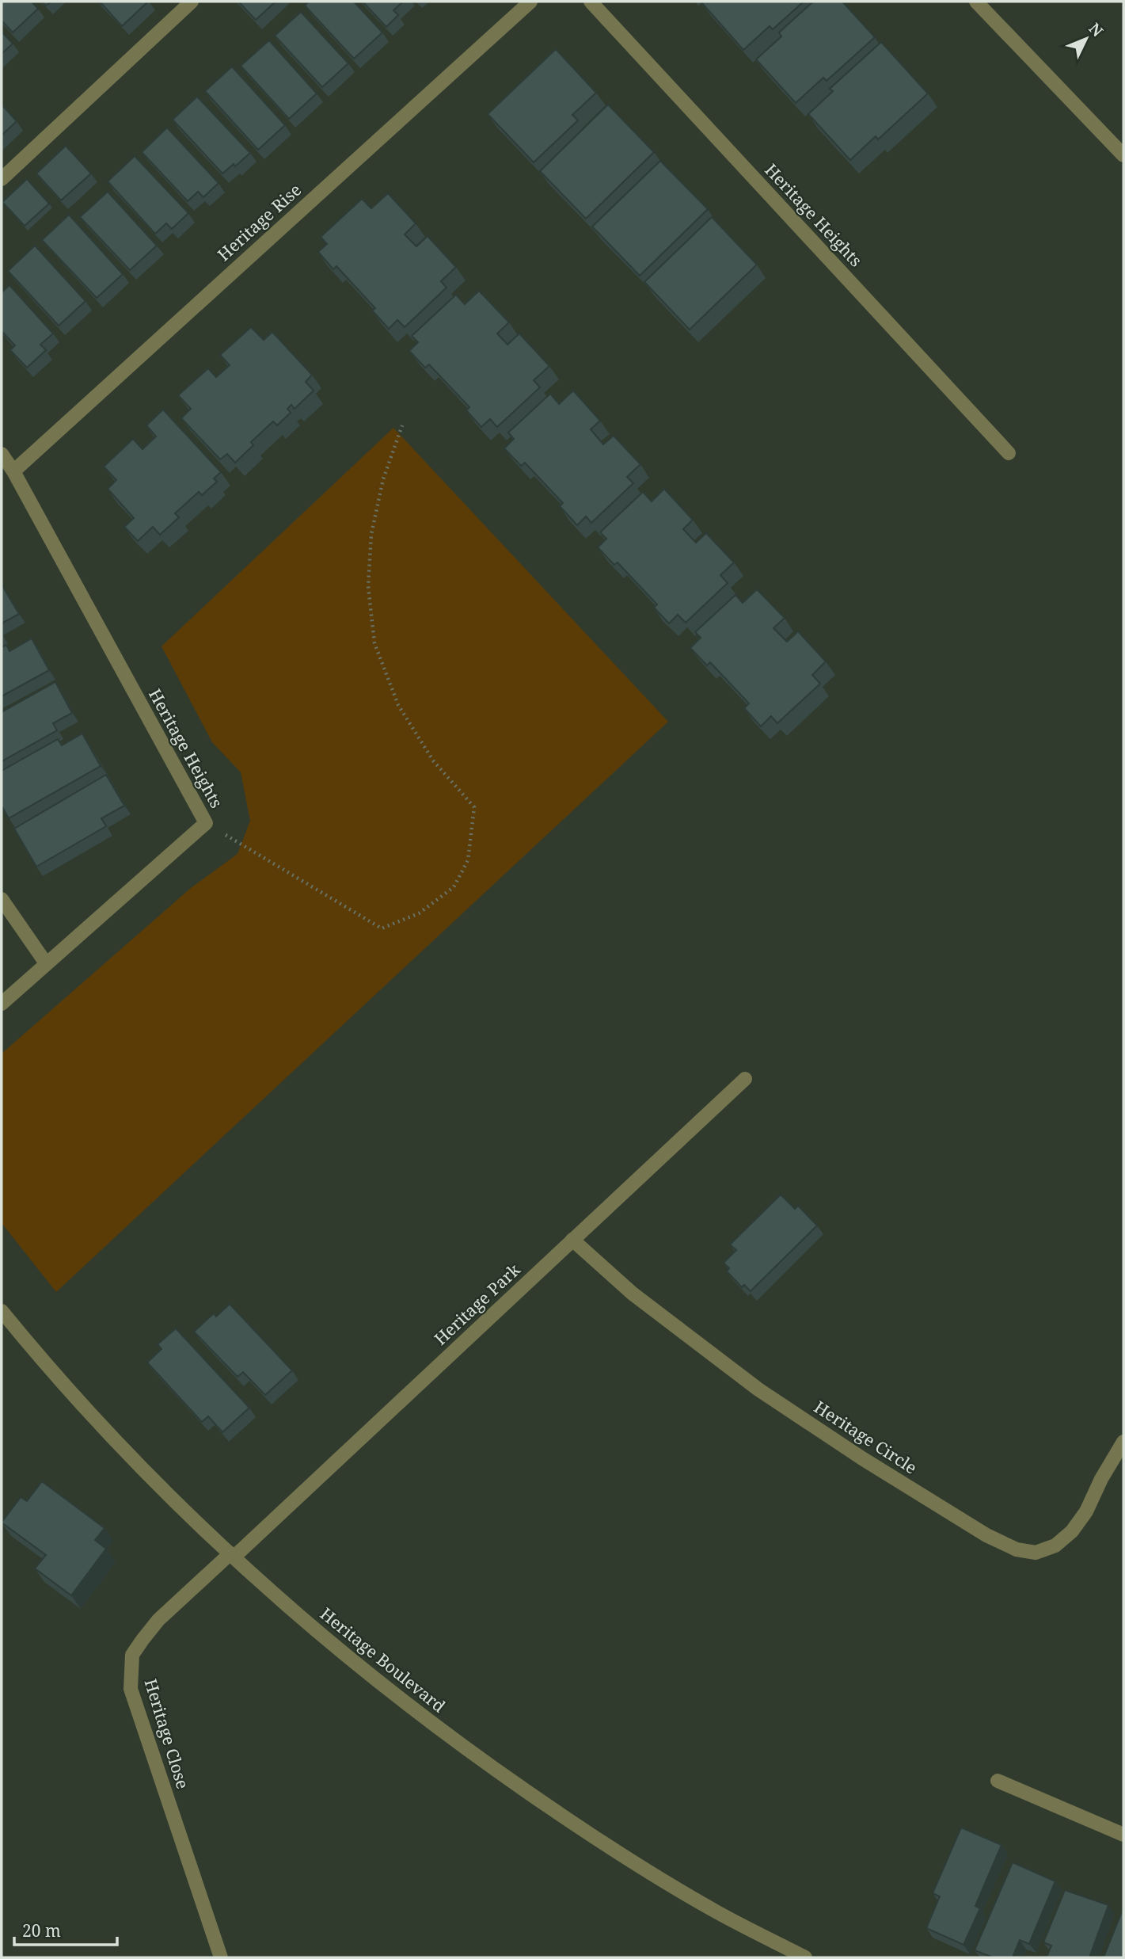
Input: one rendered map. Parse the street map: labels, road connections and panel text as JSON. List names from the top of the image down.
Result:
{
  "streets": {
    "street": [
      "Heritage Heights",
      "Heritage Rise",
      "Heritage Park",
      "Heritage Circle",
      "Heritage Boulevard",
      "Heritage Close"
    ]
  },
  "crossings": [
    ["Heritage Heights", "Heritage Rise"],
    ["Heritage Park", "Heritage Circle"],
    ["Heritage Park", "Heritage Boulevard"],
    ["Heritage Park", "Heritage Close"],
    ["Heritage Boulevard", "Heritage Close"]
  ],
  "scale_bar": "20 m",
  "north": "top right"
}
